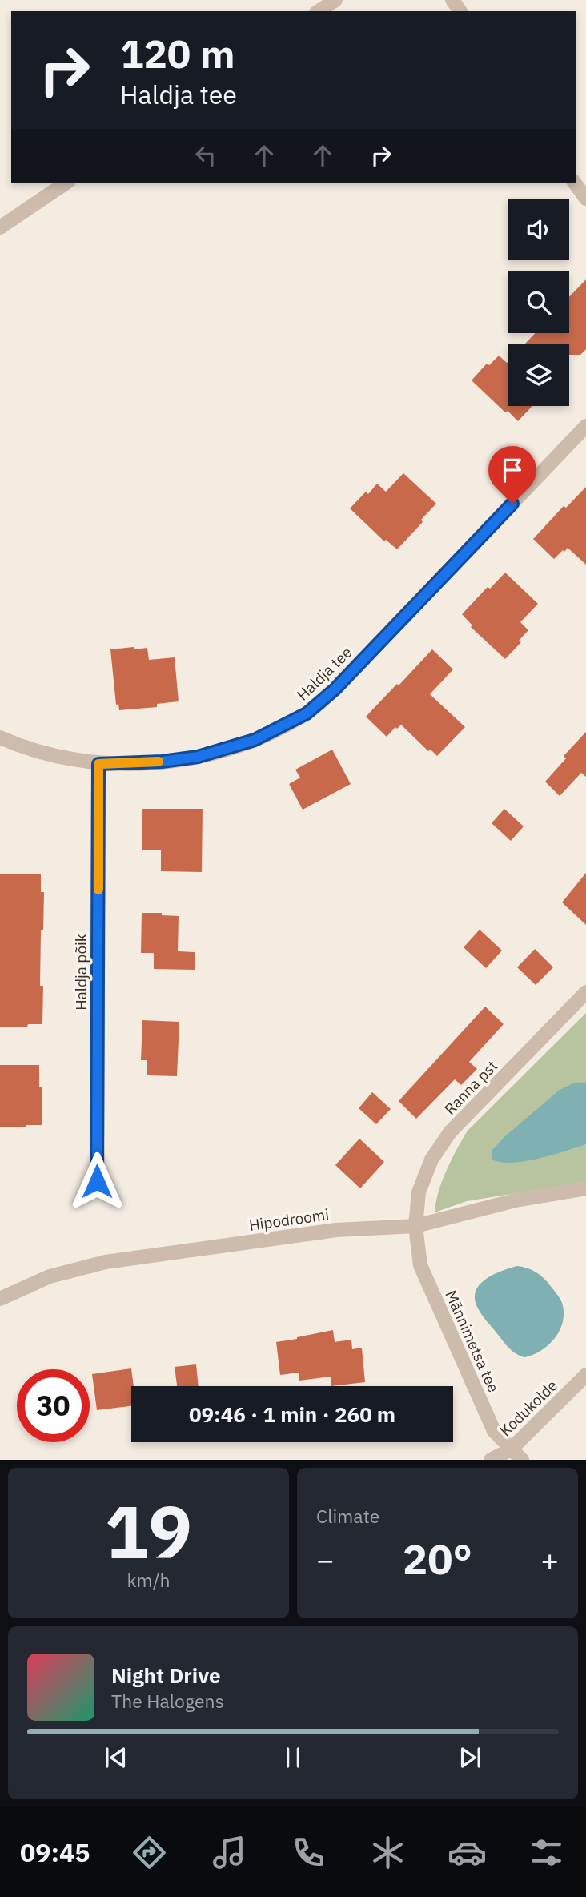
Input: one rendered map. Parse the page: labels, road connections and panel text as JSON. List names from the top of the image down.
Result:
{
  "streets": {
    "street": [
      "Haldja tee",
      "Haldja põik",
      "Ranna pst",
      "Hipodroomi",
      "Männimetsa tee",
      "Kodukolde"
    ]
  },
  "crossings": [
    ["Haldja tee", "Haldja põik"],
    ["Ranna pst", "Hipodroomi"],
    ["Ranna pst", "Männimetsa tee"],
    ["Hipodroomi", "Männimetsa tee"],
    ["Männimetsa tee", "Kodukolde"]
  ],
  "page": {
    "turn": ["120 m", "Haldja tee"],
    "limit": "30",
    "trip": "09:46 · 1 min · 260 m",
    "tile": [
      ["19", "km/h"],
      "Climate"
    ],
    "heat": ["−", "20°", "+"],
    "song": ["Night Drive", "The Halogens"],
    "tabs": "09:45"
  }
}
